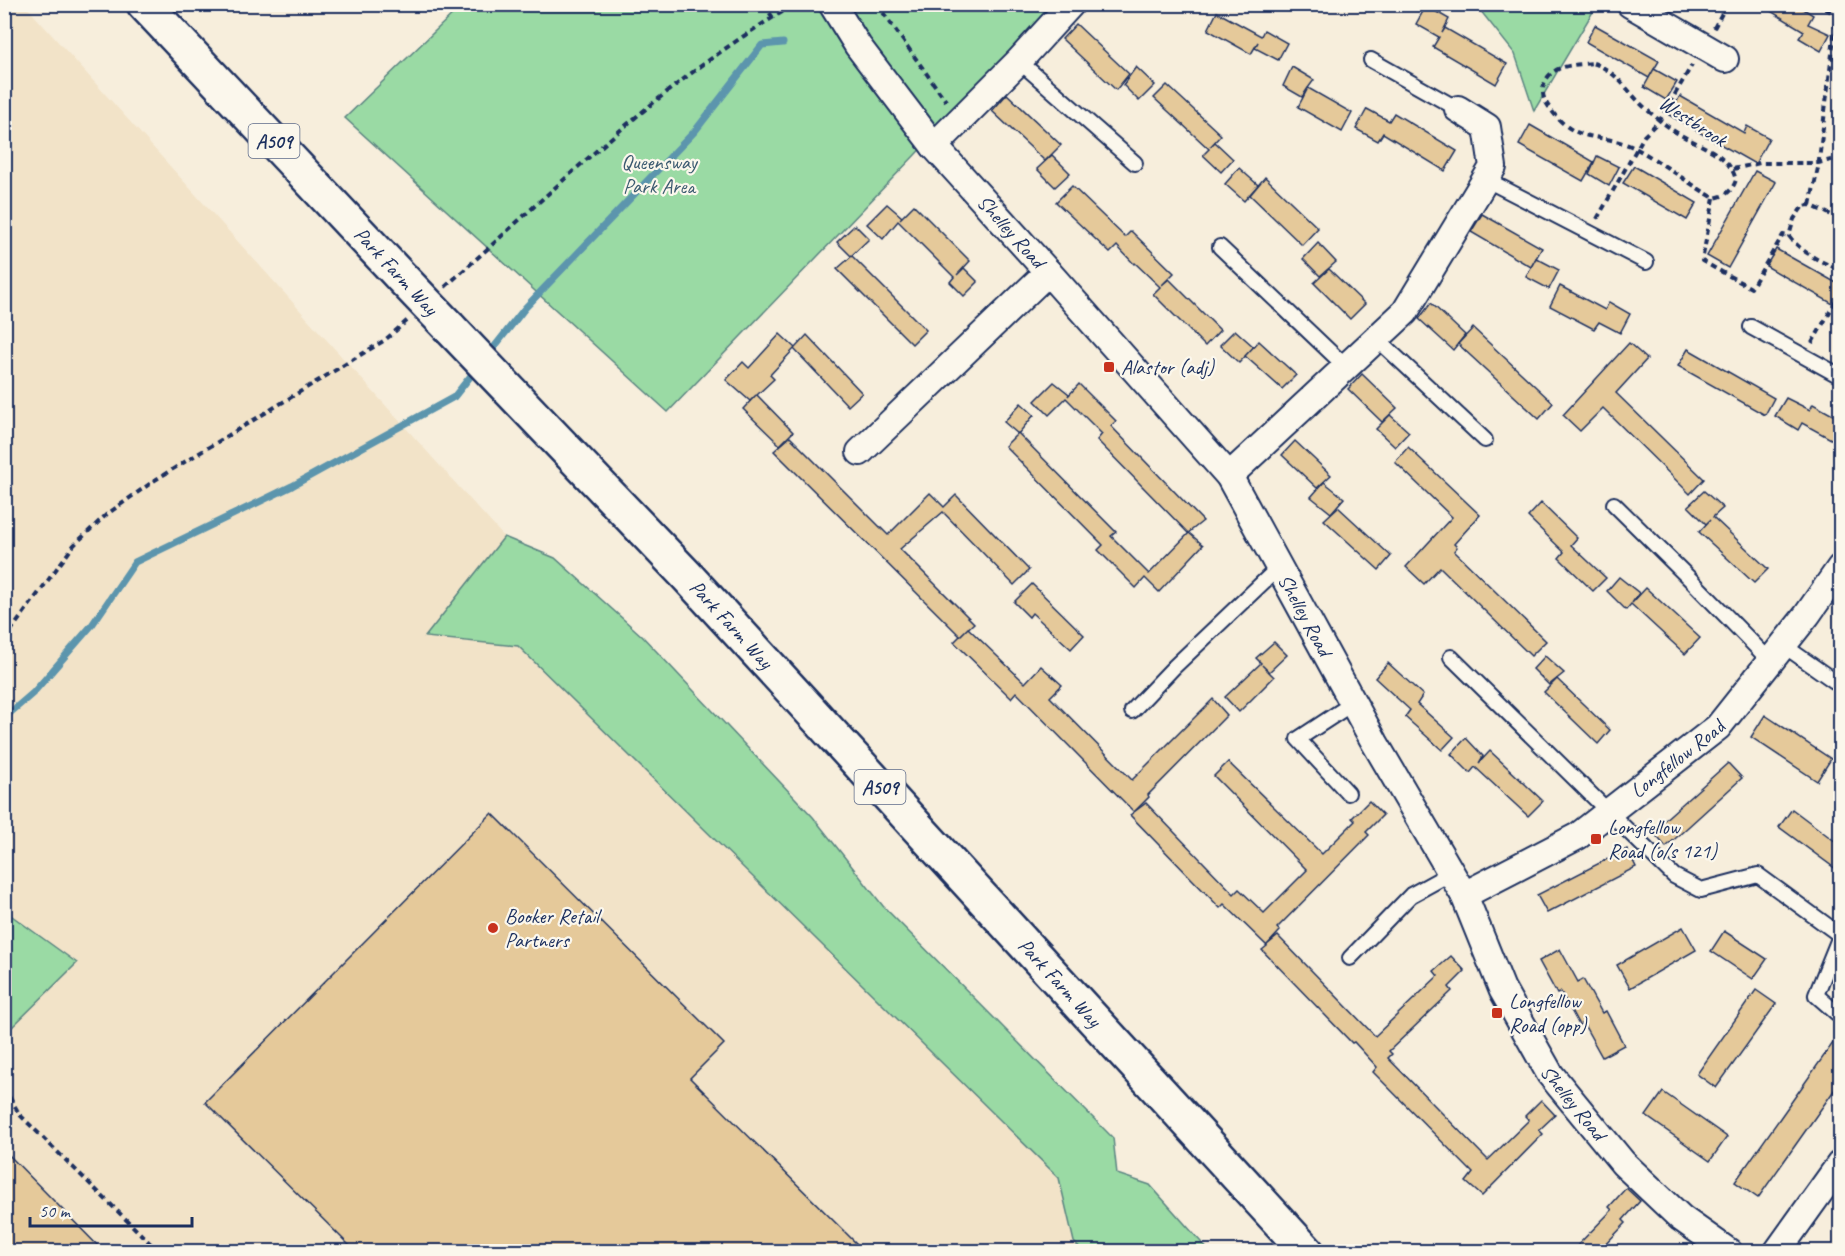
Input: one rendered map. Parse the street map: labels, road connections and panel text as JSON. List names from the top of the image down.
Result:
{
  "streets": {
    "highway": ["A509", "Park Farm Way"],
    "street": ["Shelley Road", "Longfellow Road"],
    "path": ["Westbrook"]
  },
  "crossings": [
    ["Shelley Road", "Longfellow Road"]
  ],
  "parks": ["Queensway Park Area"],
  "places": {
    "transit": ["Alastor (adj)", "Longfellow Road (o/s 121)", "Longfellow Road (opp)"],
    "other": ["Booker Retail Partners"]
  },
  "scale_bar": "50 m"
}
